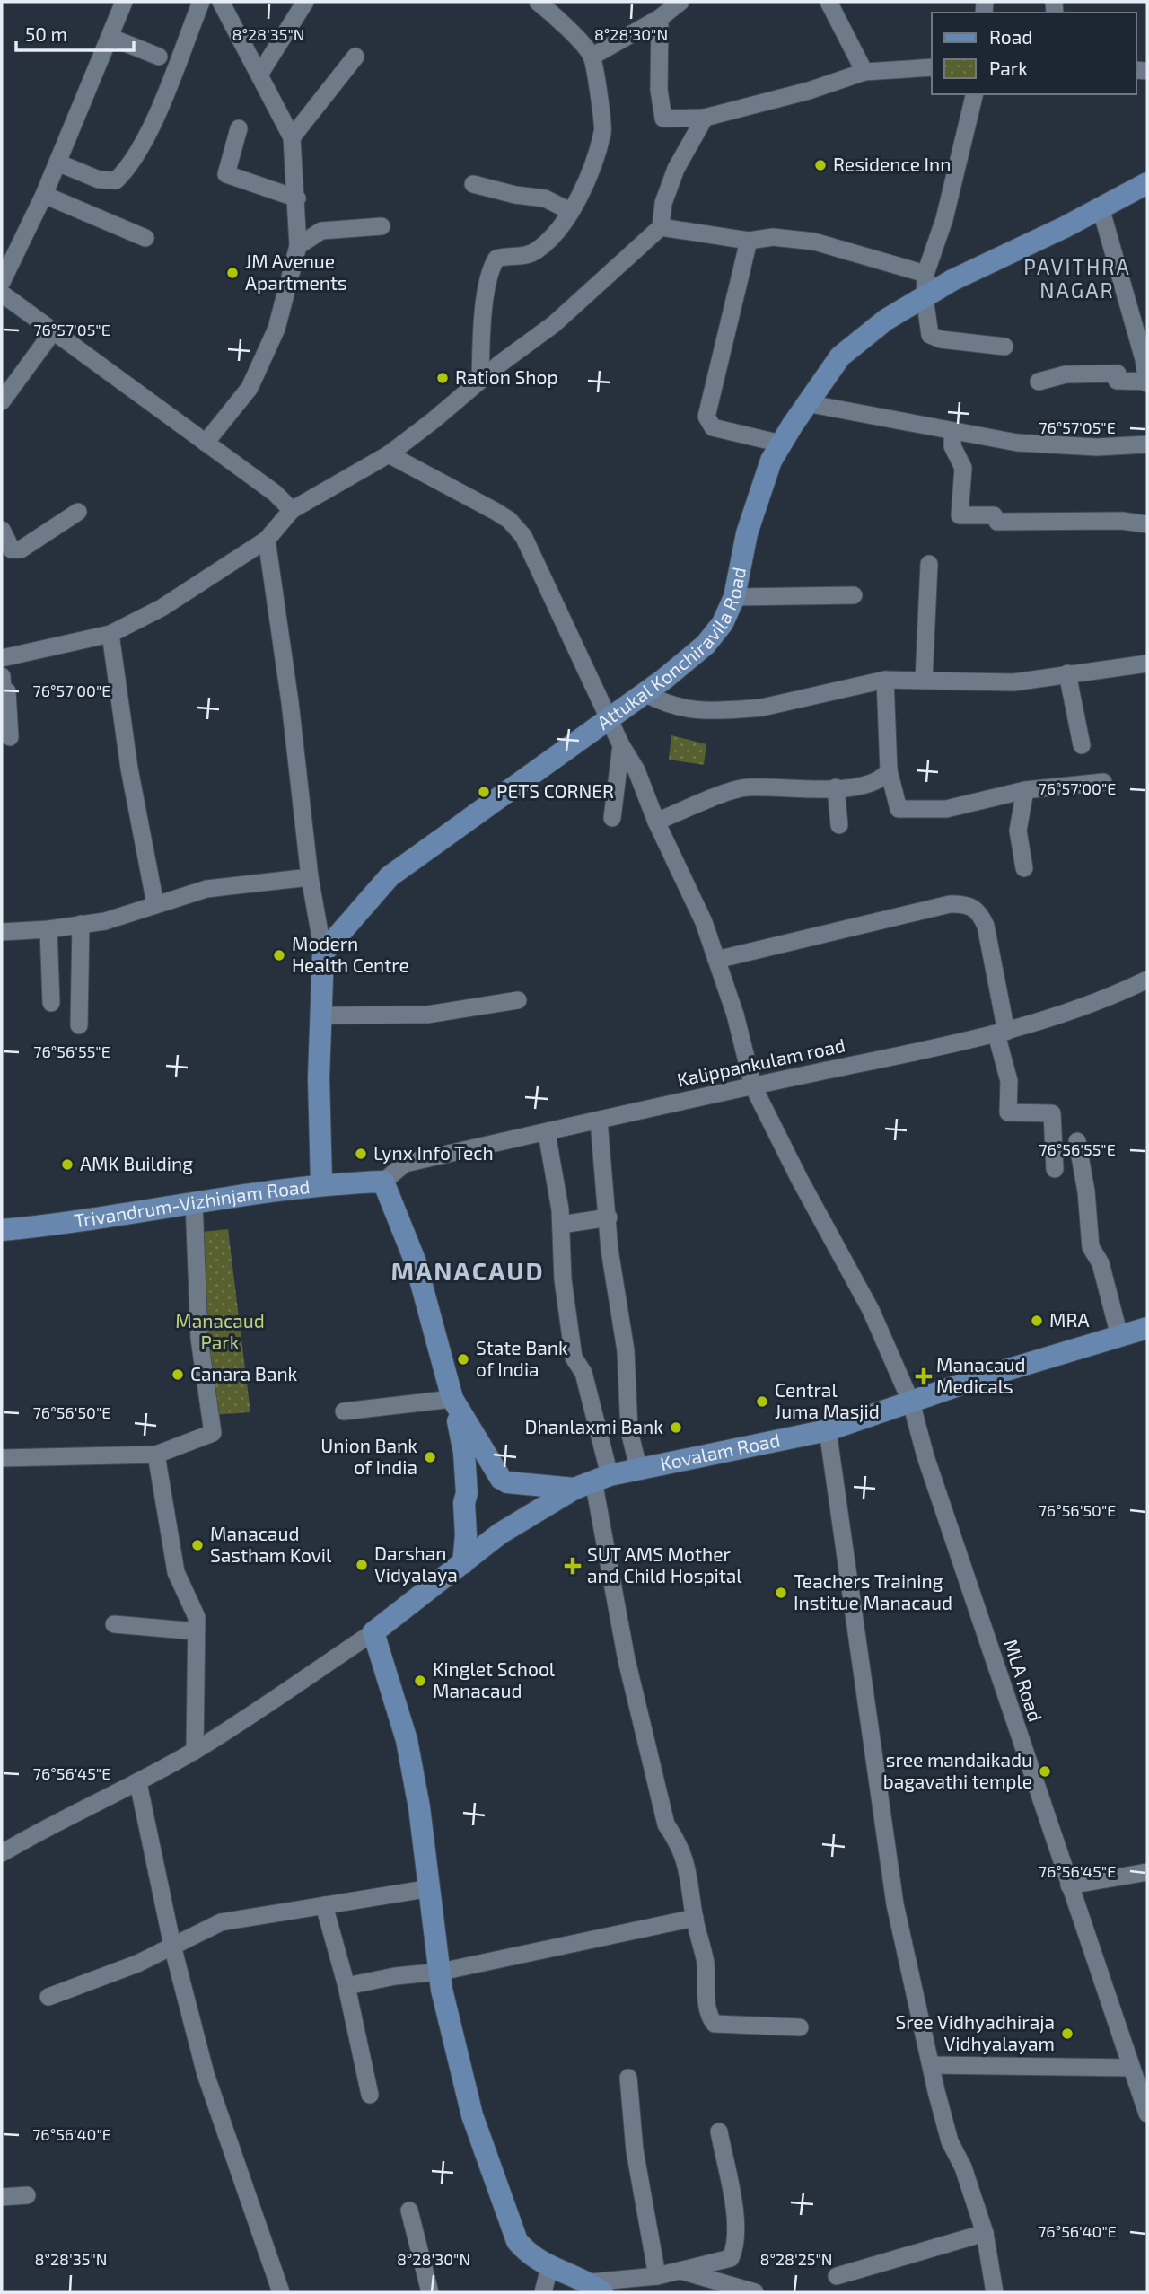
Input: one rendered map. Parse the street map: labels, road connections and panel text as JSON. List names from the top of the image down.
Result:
{
  "streets": {
    "main road": ["Attukal Konchiravila Road", "Trivandrum-Vizhinjam Road", "Kovalam Road"],
    "street": ["Kalippankulam road", "MLA Road"]
  },
  "crossings": [
    ["Attukal Konchiravila Road", "MLA Road"],
    ["Kalippankulam road", "Trivandrum-Vizhinjam Road"],
    ["Kalippankulam road", "MLA Road"],
    ["Kovalam Road", "MLA Road"]
  ],
  "districts": ["PAVITHRA NAGAR", "MANACAUD"],
  "parks": ["Manacaud Park"],
  "places": {
    "other": [
      "Residence Inn",
      "JM Avenue Apartments",
      "Ration Shop",
      "PETS CORNER",
      "Modern Health Centre",
      "Lynx Info Tech",
      "AMK Building",
      "MRA",
      "State Bank of India",
      "Canara Bank",
      "Central Juma Masjid",
      "Dhanlaxmi Bank",
      "Union Bank of India",
      "Manacaud Sastham Kovil",
      "Darshan Vidyalaya",
      "Teachers Training Institue Manacaud",
      "Kinglet School Manacaud",
      "sree mandaikadu bagavathi temple",
      "Sree Vidhyadhiraja Vidhyalayam"
    ],
    "health": ["Manacaud Medicals", "SUT AMS Mother and Child Hospital"]
  },
  "legend": ["Road", "Park"],
  "scale_bar": "50 m",
  "coordinates": [
    "8°28'35\"N",
    "8°28'30\"N",
    "76°57'05\"E",
    "76°57'00\"E",
    "76°56'55\"E",
    "76°56'50\"E",
    "76°56'45\"E",
    "76°56'40\"E",
    "8°28'25\"N"
  ]
}
